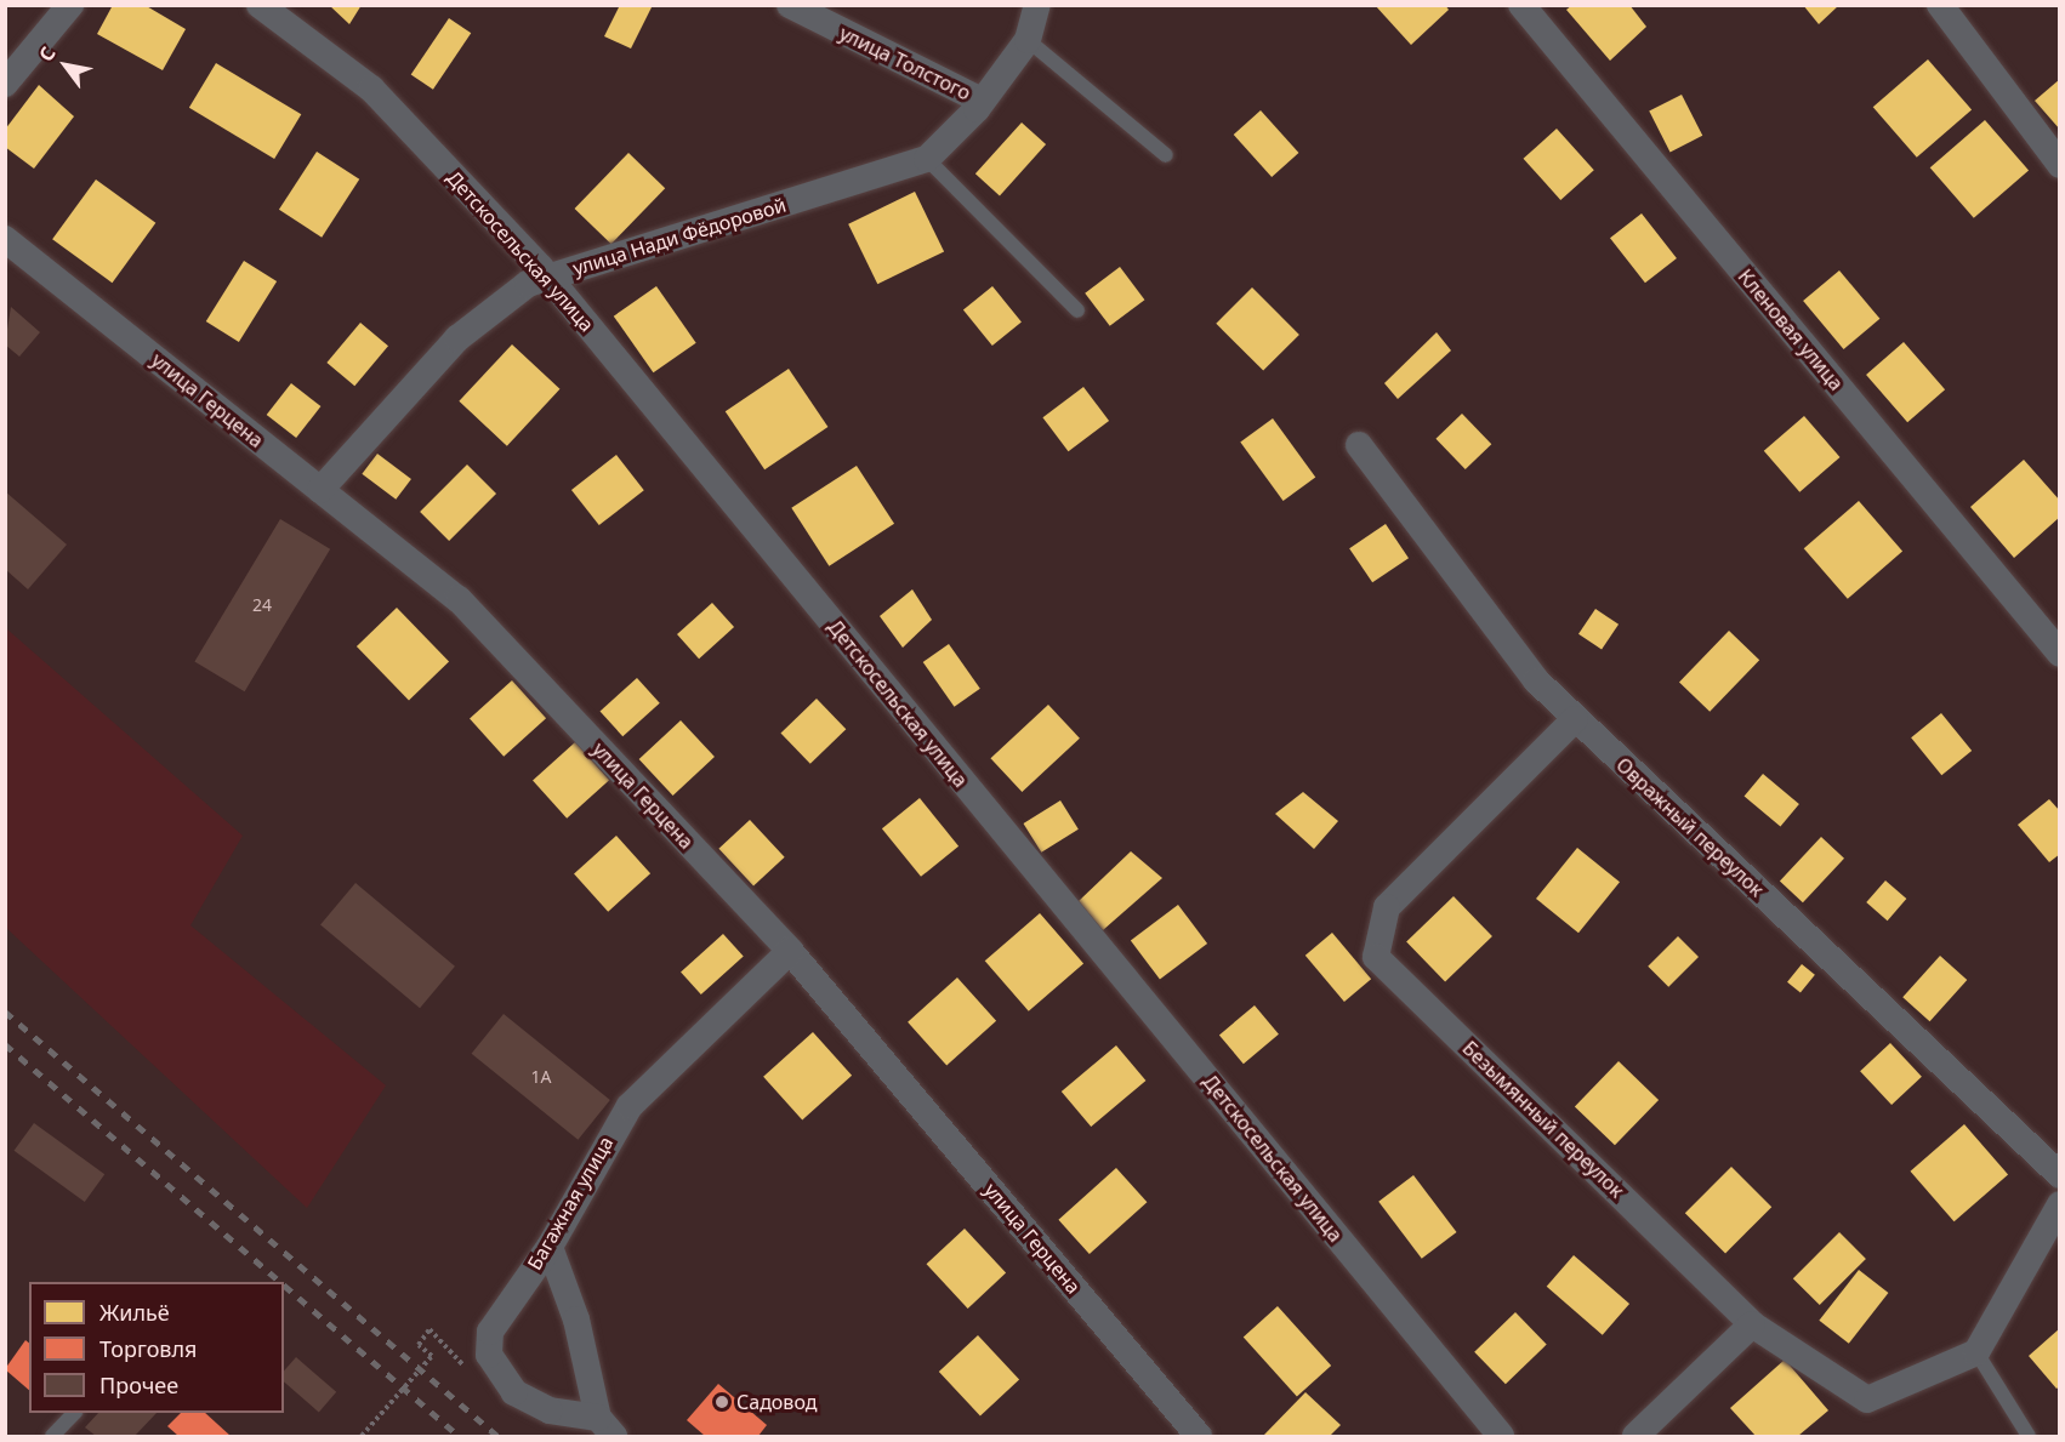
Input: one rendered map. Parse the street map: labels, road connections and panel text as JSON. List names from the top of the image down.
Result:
{
  "streets": {
    "street": [
      "улица Толстого",
      "улица Нади Фёдоровой",
      "Детскосельская улица",
      "Кленовая улица",
      "улица Герцена",
      "Овражный переулок",
      "Безымянный переулок",
      "Багажная улица"
    ]
  },
  "crossings": [
    ["улица Толстого", "улица Нади Фёдоровой"],
    ["улица Нади Фёдоровой", "Детскосельская улица"],
    ["улица Нади Фёдоровой", "улица Герцена"],
    ["улица Герцена", "Багажная улица"],
    ["Овражный переулок", "Безымянный переулок"]
  ],
  "places": ["Садовод"],
  "house_numbers": ["24", "1А"],
  "legend": ["Жильё", "Торговля", "Прочее"],
  "north": "top left"
}
